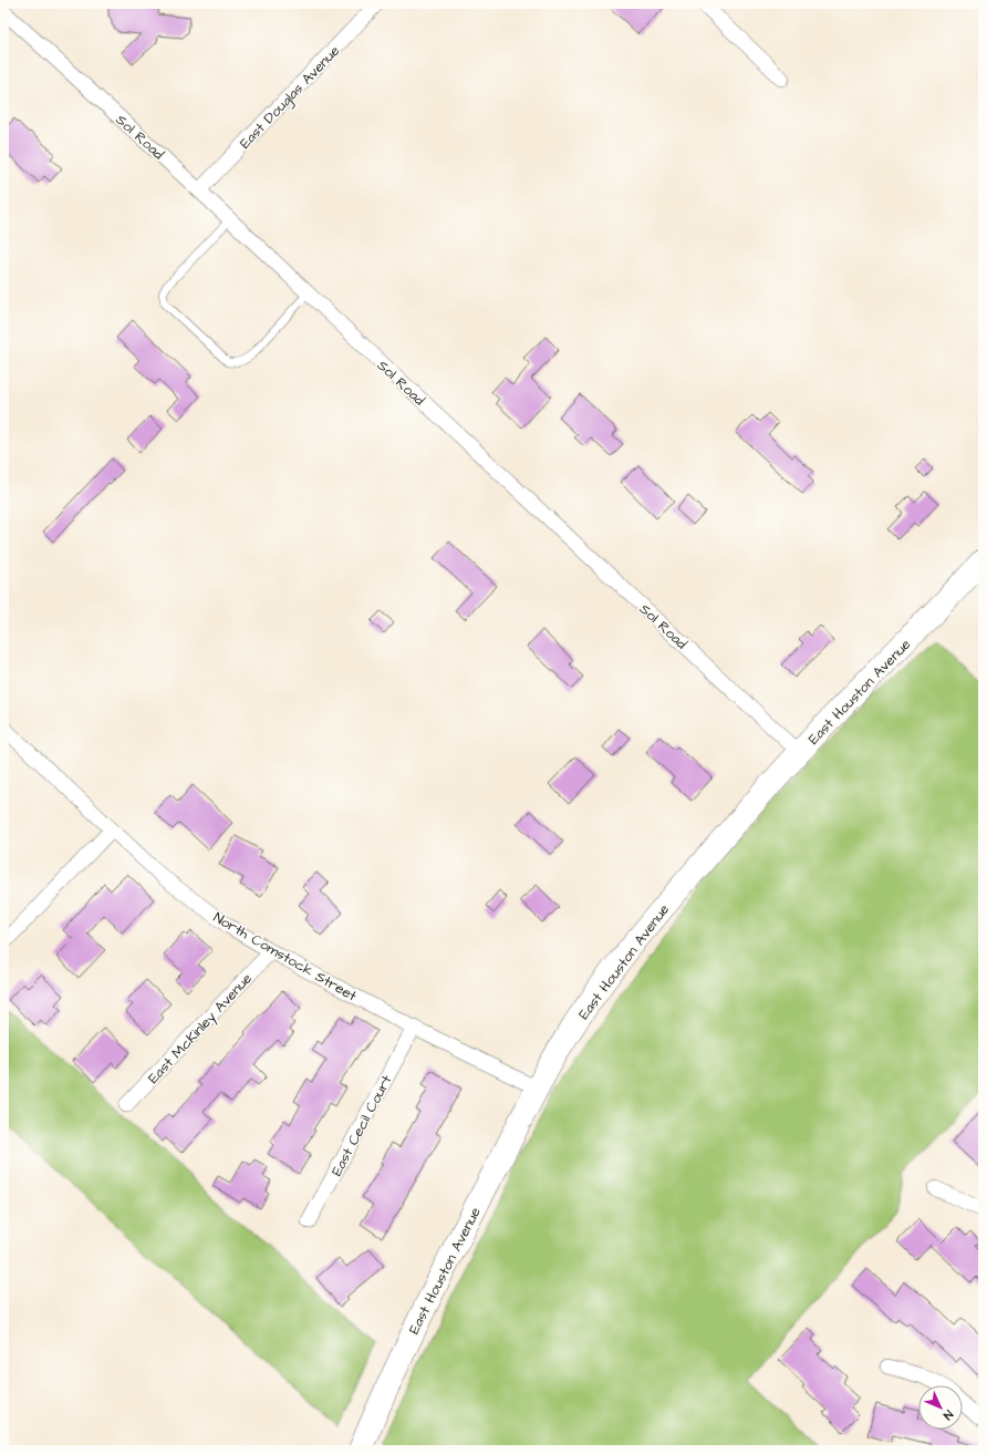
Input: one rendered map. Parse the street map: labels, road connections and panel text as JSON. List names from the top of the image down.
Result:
{
  "streets": {
    "main road": ["East Houston Avenue"],
    "street": [
      "East Douglas Avenue",
      "Sol Road",
      "North Comstock Street",
      "East McKinley Avenue",
      "East Cecil Court"
    ]
  },
  "crossings": [
    ["East Douglas Avenue", "Sol Road"],
    ["Sol Road", "East Houston Avenue"],
    ["East Houston Avenue", "North Comstock Street"],
    ["North Comstock Street", "East McKinley Avenue"],
    ["North Comstock Street", "East Cecil Court"]
  ],
  "north": "bottom right"
}
